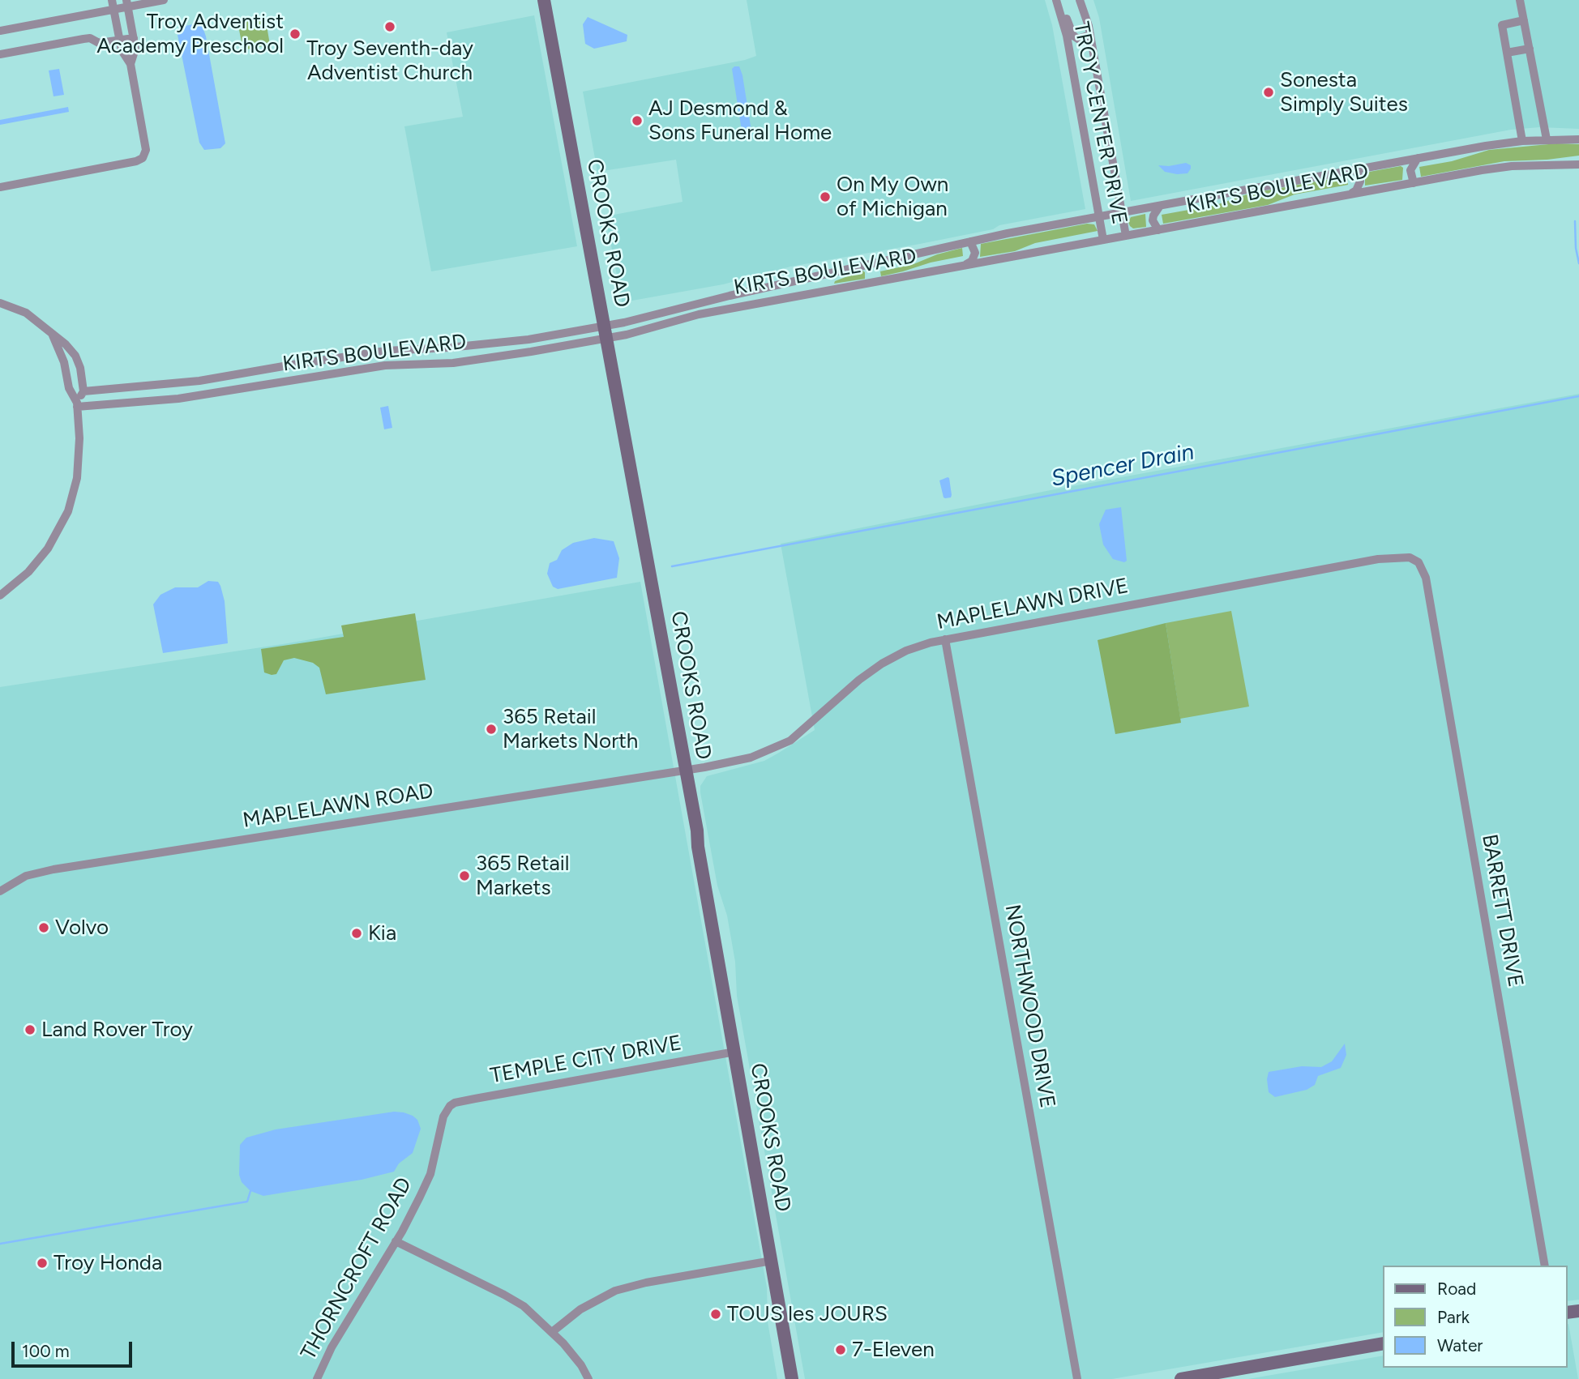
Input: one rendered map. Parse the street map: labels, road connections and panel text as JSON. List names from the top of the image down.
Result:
{
  "streets": {
    "main road": ["CROOKS ROAD"],
    "street": [
      "TROY CENTER DRIVE",
      "KIRTS BOULEVARD",
      "MAPLELAWN DRIVE",
      "MAPLELAWN ROAD",
      "BARRETT DRIVE",
      "NORTHWOOD DRIVE",
      "TEMPLE CITY DRIVE",
      "THORNCROFT ROAD"
    ]
  },
  "crossings": [
    ["TROY CENTER DRIVE", "KIRTS BOULEVARD"],
    ["KIRTS BOULEVARD", "CROOKS ROAD"],
    ["CROOKS ROAD", "MAPLELAWN DRIVE"],
    ["CROOKS ROAD", "MAPLELAWN ROAD"],
    ["CROOKS ROAD", "TEMPLE CITY DRIVE"],
    ["MAPLELAWN DRIVE", "MAPLELAWN ROAD"],
    ["MAPLELAWN DRIVE", "BARRETT DRIVE"],
    ["MAPLELAWN DRIVE", "NORTHWOOD DRIVE"],
    ["TEMPLE CITY DRIVE", "THORNCROFT ROAD"]
  ],
  "water": ["Spencer Drain"],
  "places": [
    "Troy Seventh-day Adventist Church",
    "Troy Adventist Academy Preschool",
    "Sonesta Simply Suites",
    "AJ Desmond & Sons Funeral Home",
    "On My Own of Michigan",
    "365 Retail Markets North",
    "365 Retail Markets",
    "Volvo",
    "Kia",
    "Land Rover Troy",
    "Troy Honda",
    "TOUS les JOURS",
    "7-Eleven"
  ],
  "legend": ["Road", "Park", "Water"],
  "scale_bar": "100 m"
}
